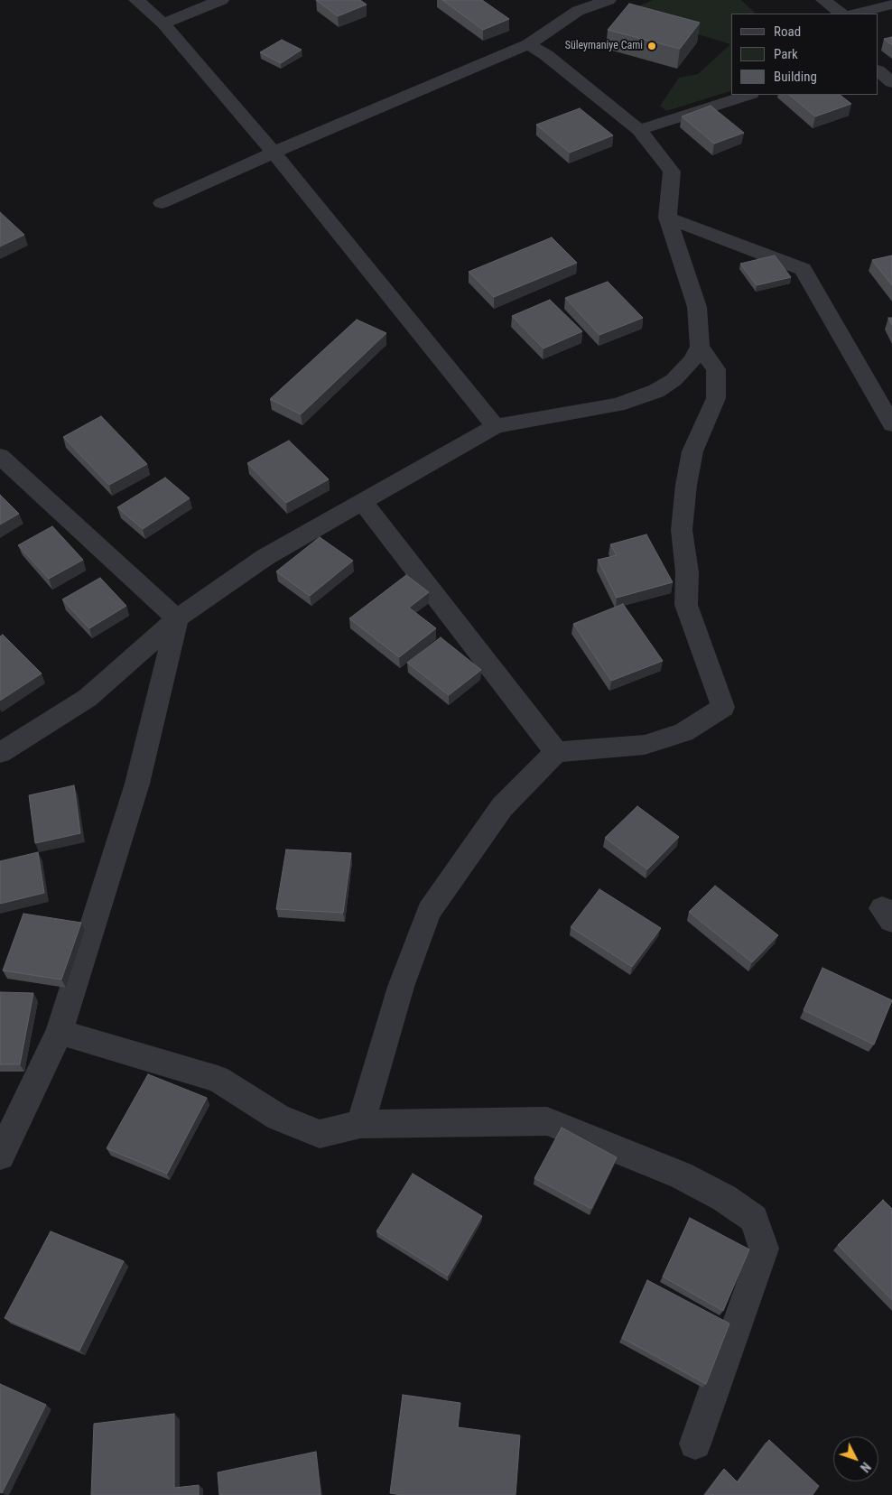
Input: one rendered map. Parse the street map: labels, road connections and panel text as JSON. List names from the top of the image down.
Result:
{
  "places": ["Süleymaniye Cami"],
  "legend": ["Road", "Park", "Building"],
  "north": "bottom right"
}
